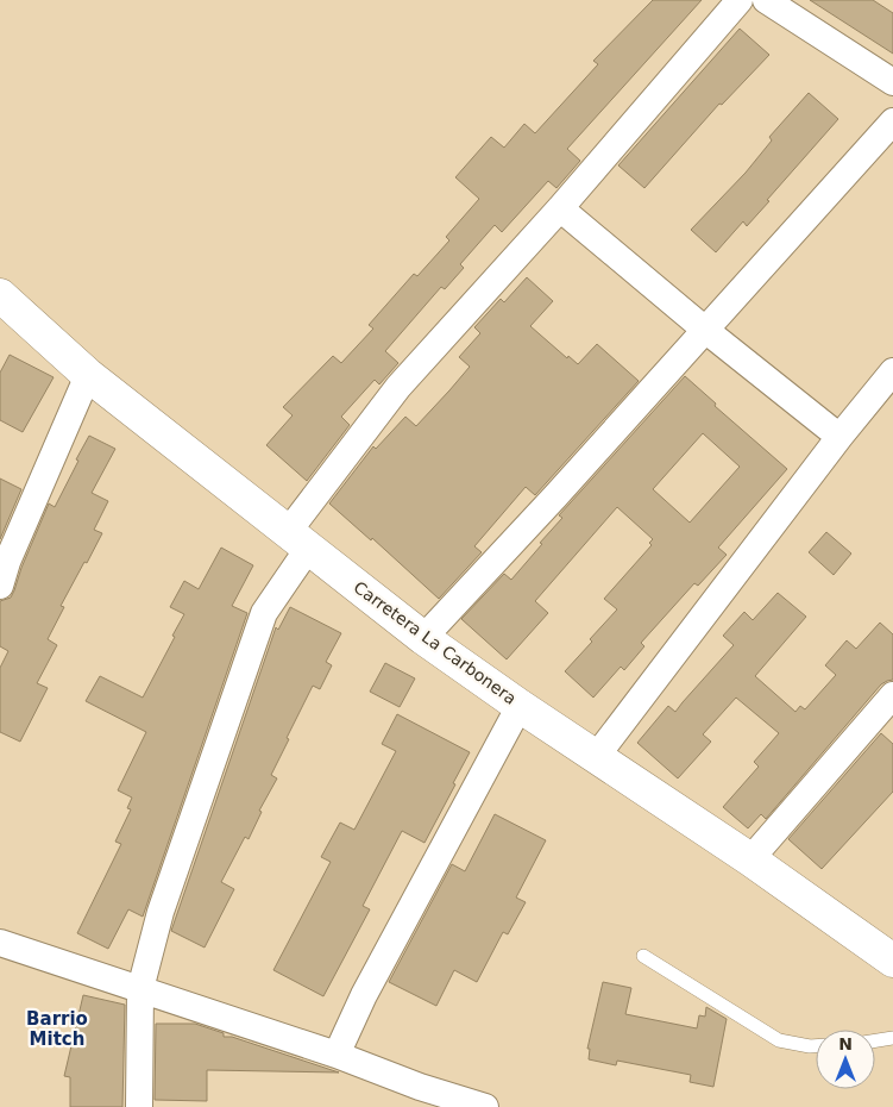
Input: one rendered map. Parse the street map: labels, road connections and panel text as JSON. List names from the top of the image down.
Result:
{
  "streets": {
    "street": ["Carretera La Carbonera"]
  },
  "districts": ["Barrio Mitch"],
  "north": "top"
}
